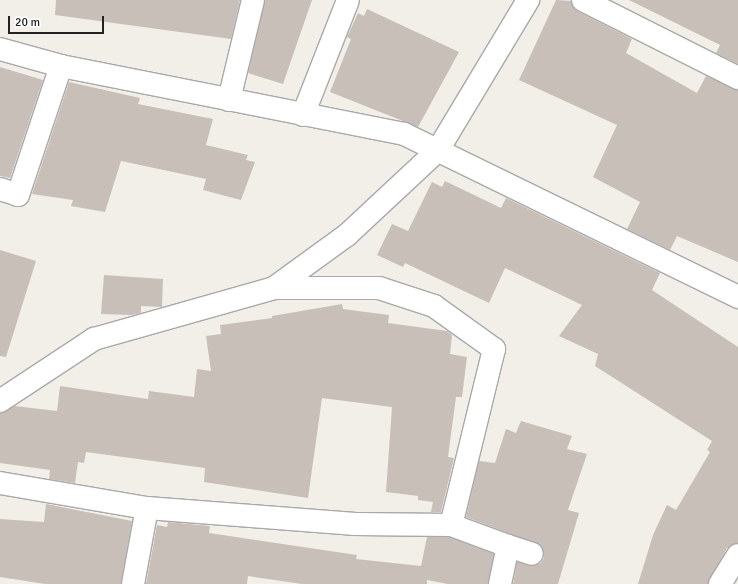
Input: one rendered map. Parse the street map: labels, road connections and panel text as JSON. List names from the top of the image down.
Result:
{
  "scale_bar": "20 m"
}
